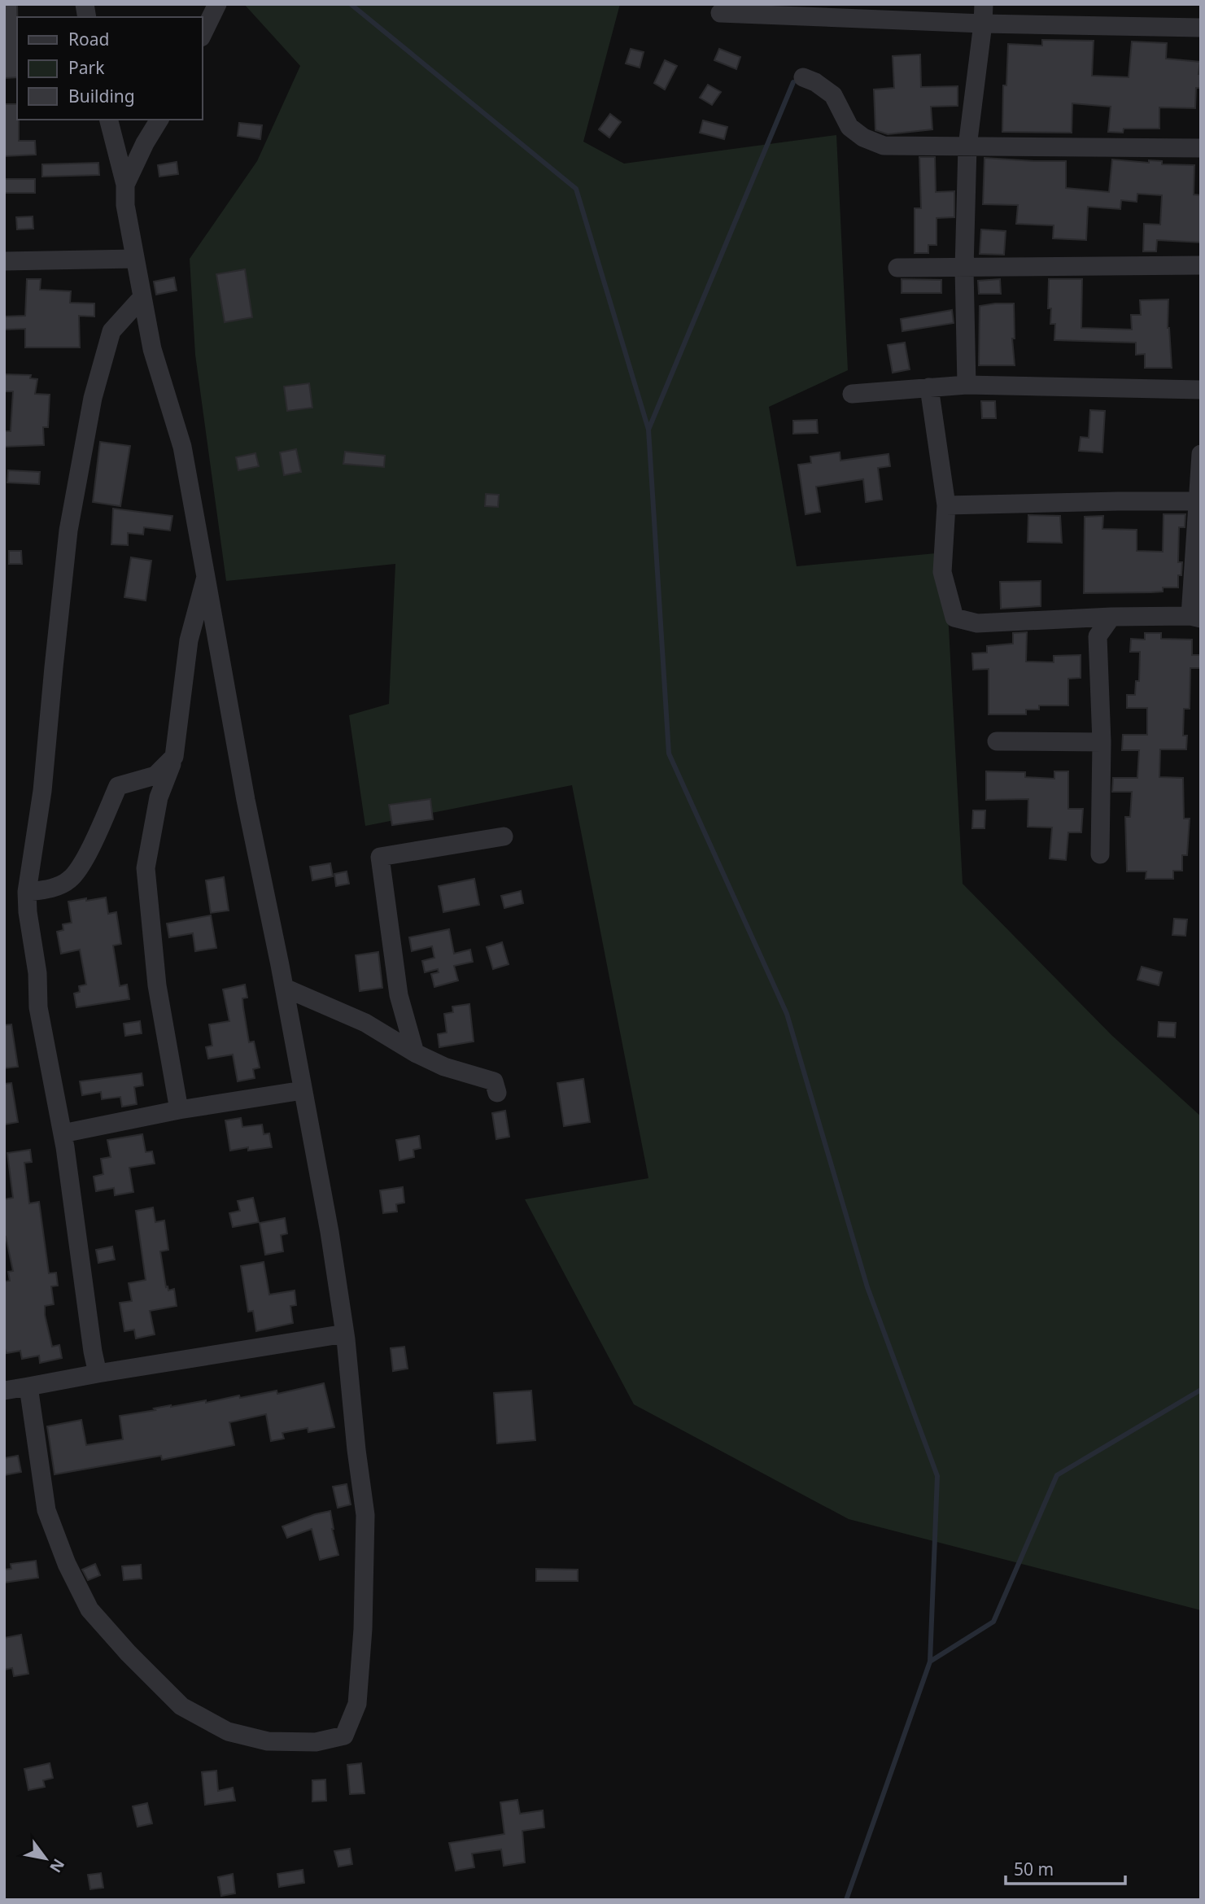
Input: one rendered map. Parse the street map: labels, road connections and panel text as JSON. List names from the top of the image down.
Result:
{
  "legend": ["Road", "Park", "Building"],
  "scale_bar": "50 m",
  "north": "bottom right"
}
